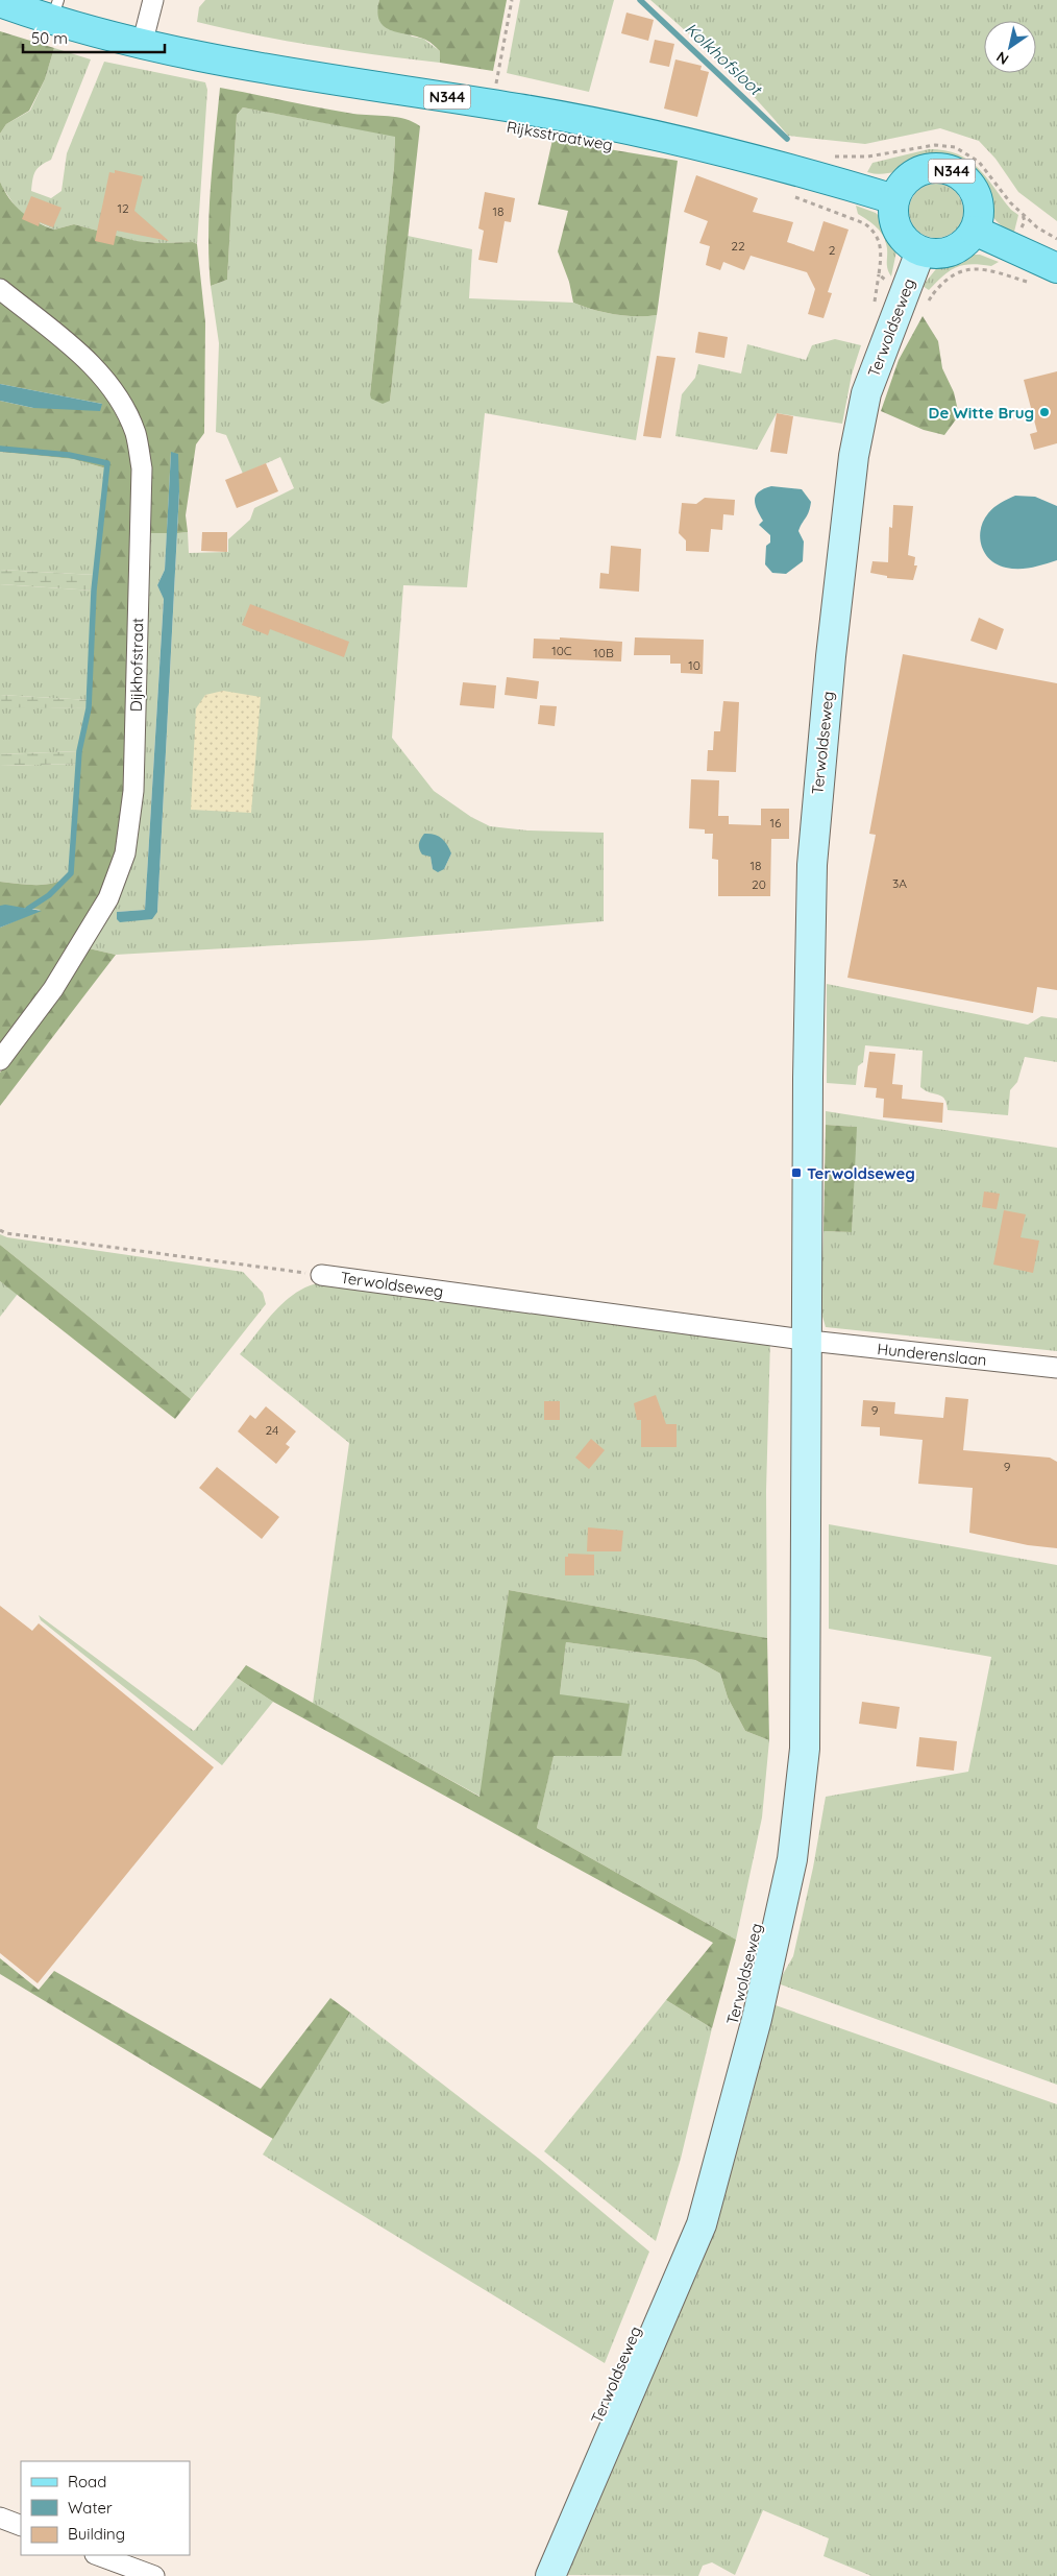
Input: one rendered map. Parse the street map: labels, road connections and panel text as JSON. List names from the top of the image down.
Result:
{
  "streets": {
    "main road": ["N344", "Rijksstraatweg", "Terwoldseweg"],
    "street": ["Dijkhofstraat", "Hunderenslaan"]
  },
  "crossings": [
    ["N344", "Rijksstraatweg"],
    ["N344", "Terwoldseweg"],
    ["Rijksstraatweg", "Terwoldseweg"],
    ["Terwoldseweg", "Hunderenslaan"]
  ],
  "water": ["Kolkhofsloot"],
  "places": {
    "other": ["De Witte Brug"],
    "transit": ["Terwoldseweg"]
  },
  "house_numbers": [
    "12",
    "18",
    "22",
    "2",
    "10C",
    "10B",
    "10",
    "16",
    "18",
    "3A",
    "20",
    "9",
    "24",
    "9"
  ],
  "legend": ["Road", "Water", "Building"],
  "scale_bar": "50 m",
  "north": "bottom left"
}
